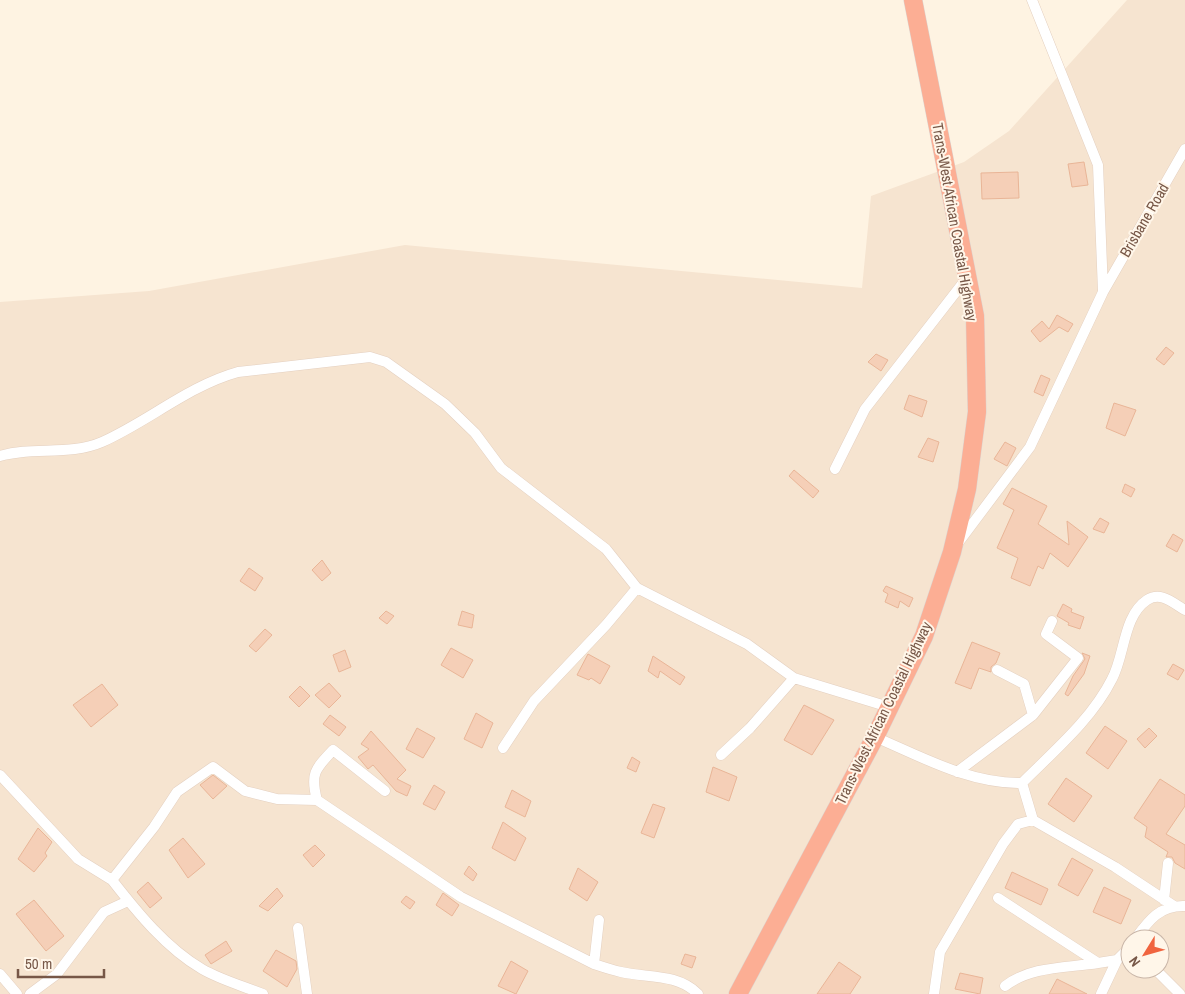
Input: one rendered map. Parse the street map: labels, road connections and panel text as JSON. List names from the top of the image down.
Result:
{
  "streets": {
    "highway": ["Trans-West African Coastal Highway"],
    "street": ["Brisbane Road"]
  },
  "crossings": [
    ["Brisbane Road", "Trans-West African Coastal Highway"]
  ],
  "scale_bar": "50 m",
  "north": "bottom left"
}
